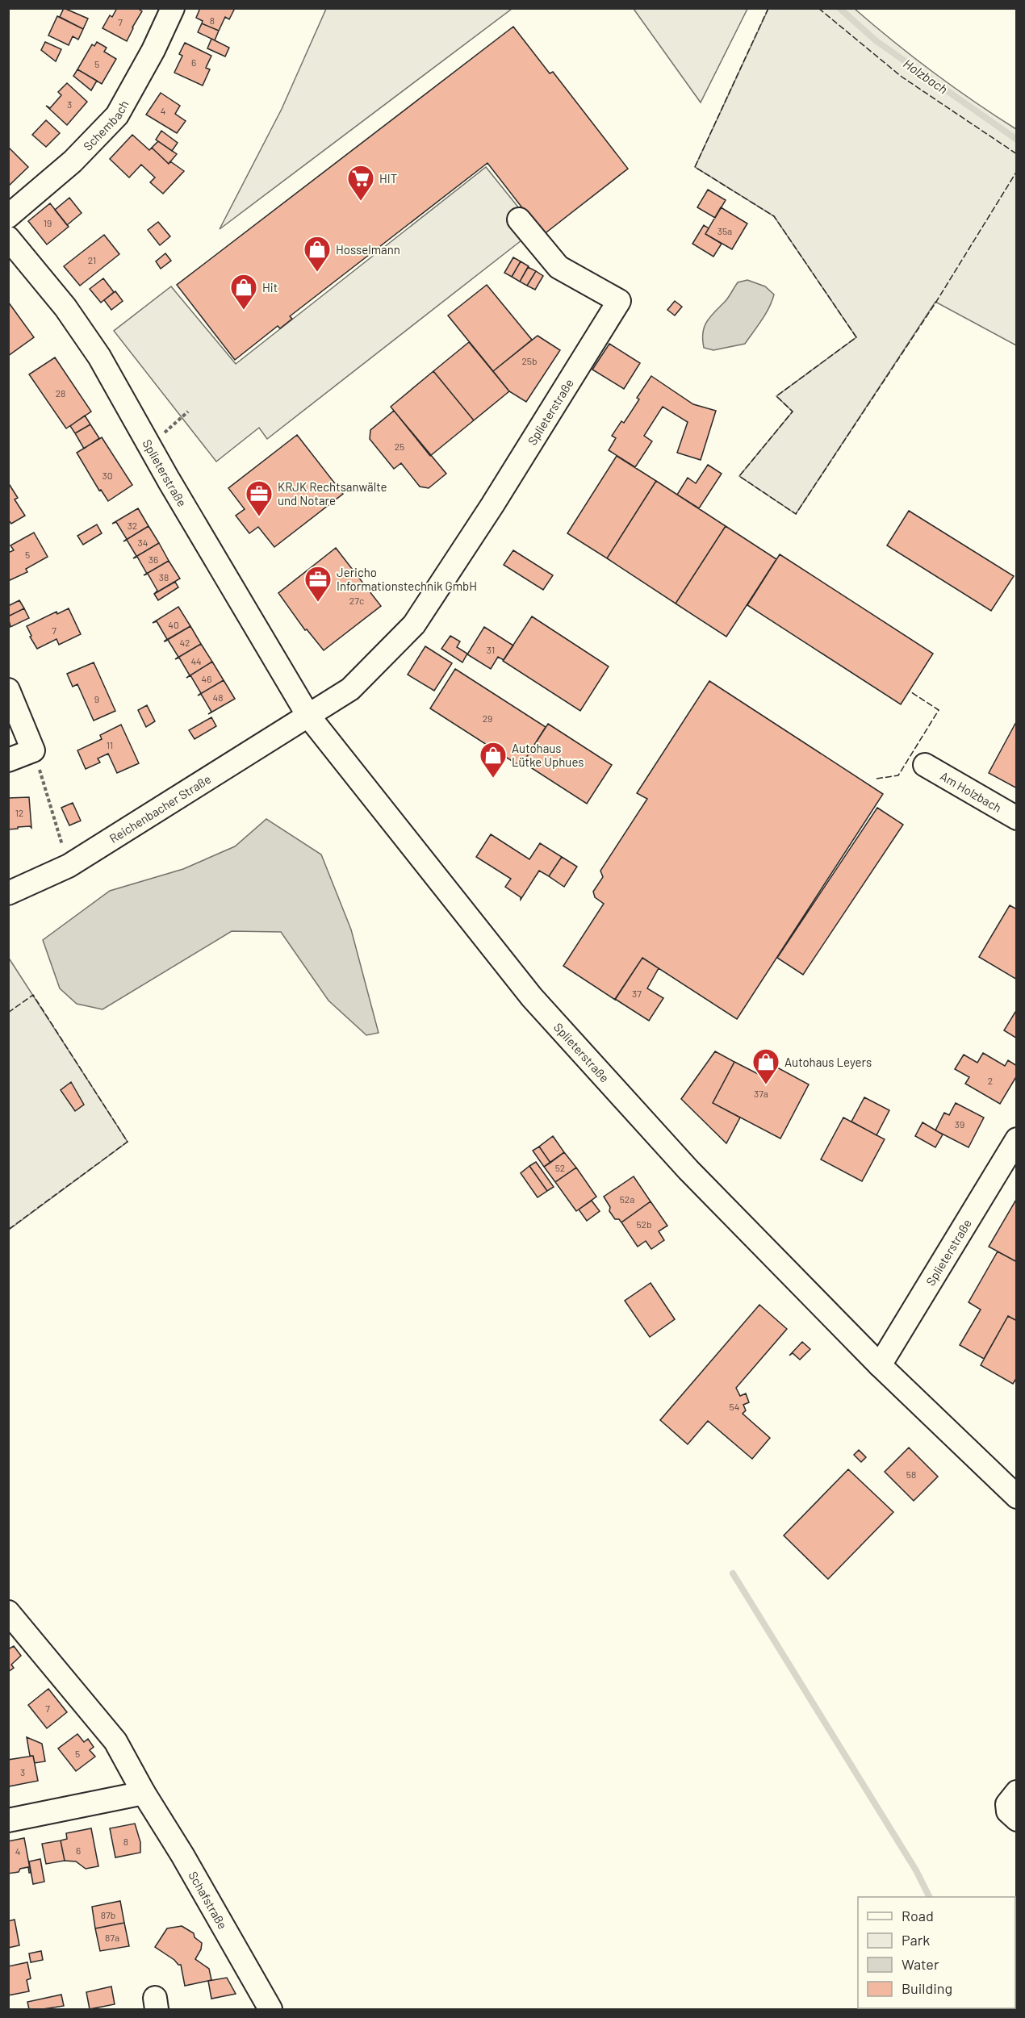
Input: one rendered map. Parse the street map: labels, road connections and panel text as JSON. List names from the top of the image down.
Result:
{
  "streets": {
    "street": [
      "Schembach",
      "Splieterstraße",
      "Am Holzbach",
      "Reichenbacher Straße",
      "Schafstraße"
    ]
  },
  "crossings": [
    ["Splieterstraße", "Reichenbacher Straße"]
  ],
  "water": ["Holzbach"],
  "places": {
    "supermarket": ["HIT"],
    "shop": [
      "Hosselmann",
      "Hit",
      "Autohaus Lütke Uphues",
      "Autohaus Leyers"
    ],
    "office": ["KRJK Rechtsanwälte und Notare", "Jericho Informationstechnik GmbH"]
  },
  "house_numbers": [
    "8",
    "7",
    "6",
    "5",
    "3",
    "4",
    "19",
    "35a",
    "21",
    "25b",
    "28",
    "25",
    "30",
    "32",
    "34",
    "5",
    "36",
    "38",
    "27c",
    "40",
    "7",
    "42",
    "31",
    "44",
    "46",
    "48",
    "9",
    "29",
    "11",
    "12",
    "37",
    "2",
    "37a",
    "39",
    "52",
    "52a",
    "52b",
    "54",
    "58",
    "7",
    "5",
    "3",
    "8",
    "6",
    "4",
    "87b",
    "87a"
  ],
  "legend": [
    "Road",
    "Park",
    "Water",
    "Building"
  ]
}
